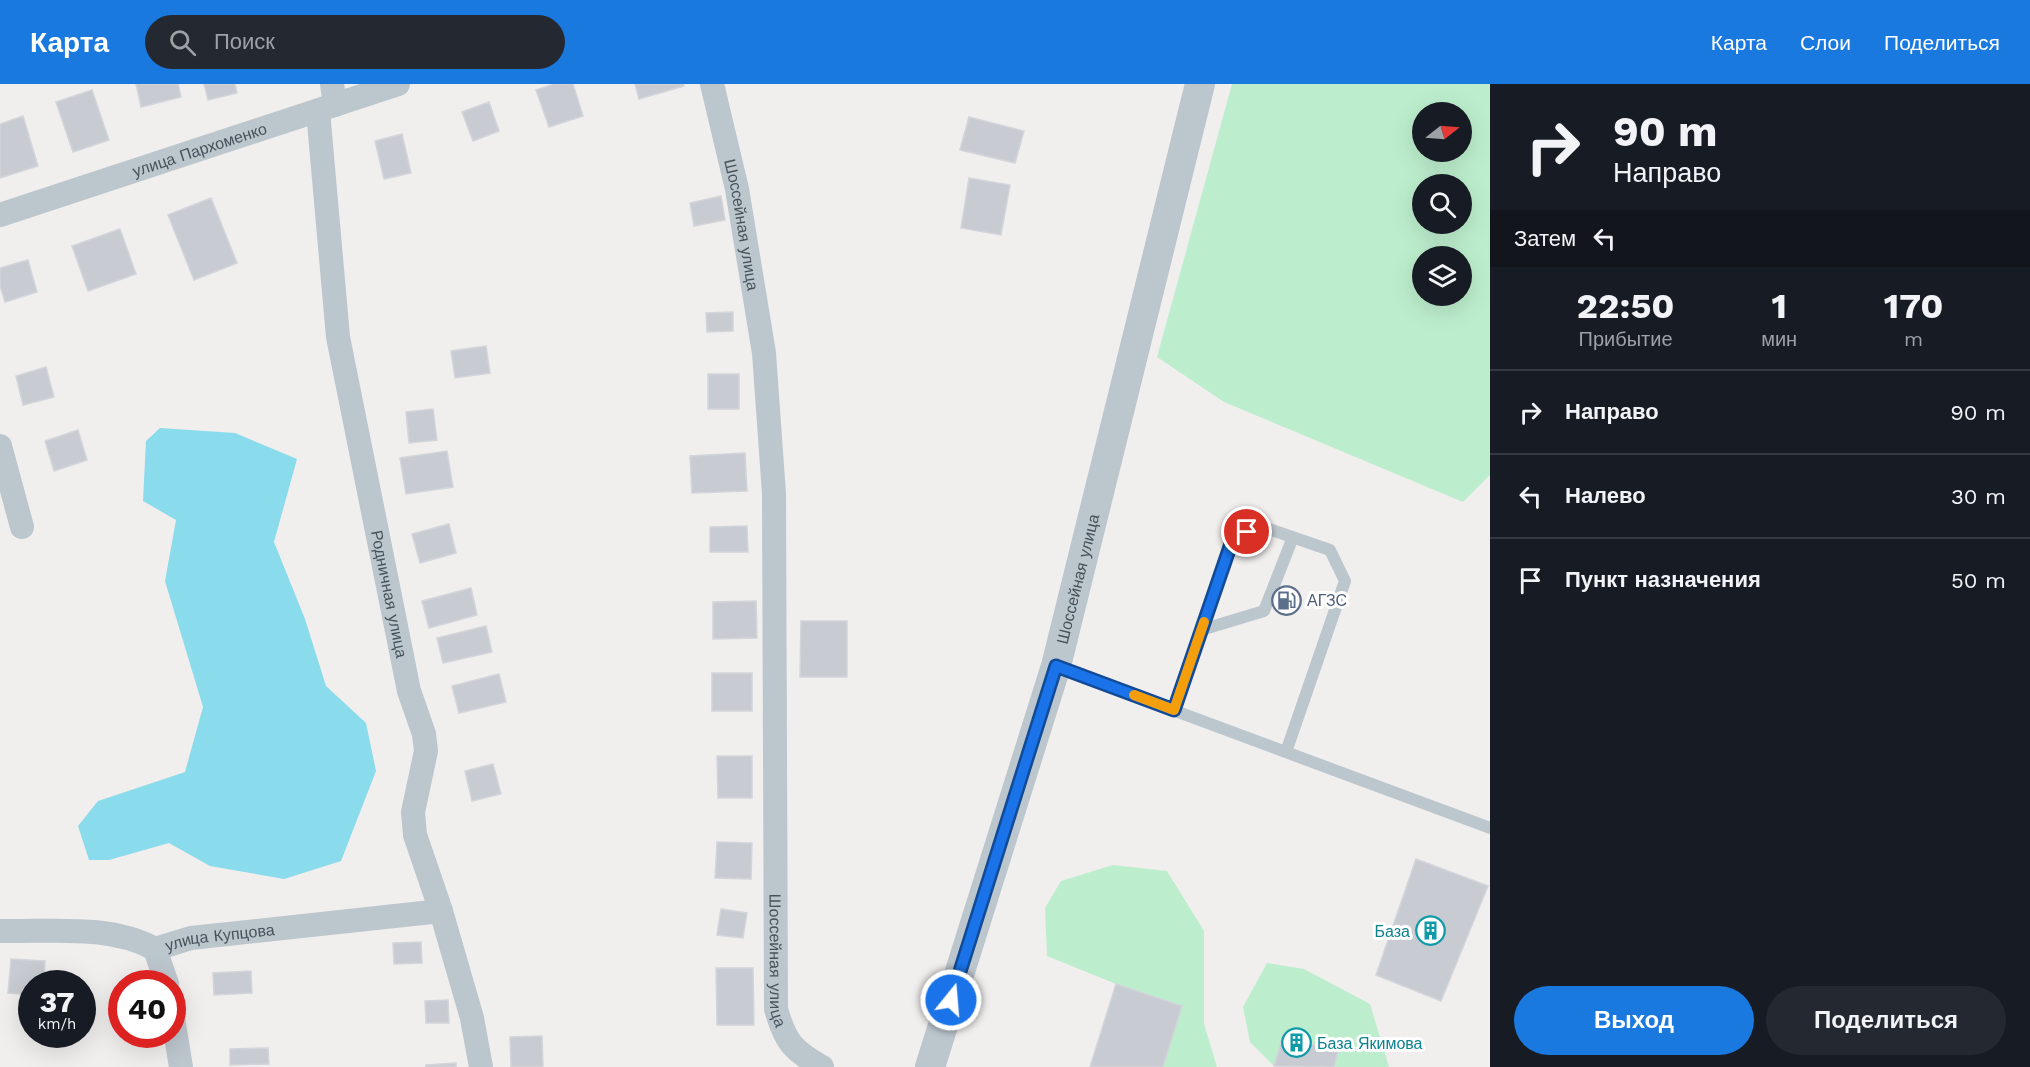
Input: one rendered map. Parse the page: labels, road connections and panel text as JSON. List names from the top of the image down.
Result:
{
  "streets": {
    "street": [
      "улица Пархоменко",
      "Шоссейная улица",
      "Родничная улица",
      "улица Купцова"
    ]
  },
  "crossings": [
    ["улица Пархоменко", "Родничная улица"],
    ["Родничная улица", "улица Купцова"]
  ],
  "places": {
    "fuel station": ["АГЗС"],
    "building": ["База", "База Якимова"]
  },
  "north": "right",
  "page": {
    "header": "Карта",
    "search": "Поиск",
    "nav": ["Карта", "Слои", "Поделиться"],
    "turn": ["90 m", "Направо"],
    "then": "Затем",
    "eta": [
      "22:50",
      "Прибытие",
      "1",
      "мин",
      "170",
      "m"
    ],
    "list": [
      {
        "name": "Направо",
        "value": "90 m"
      },
      {
        "name": "Налево",
        "value": "30 m"
      },
      {
        "name": "Пункт назначения",
        "value": "50 m"
      }
    ],
    "speed": "37 km/h",
    "limit": "40",
    "buttons": ["Выход", "Поделиться"]
  }
}
